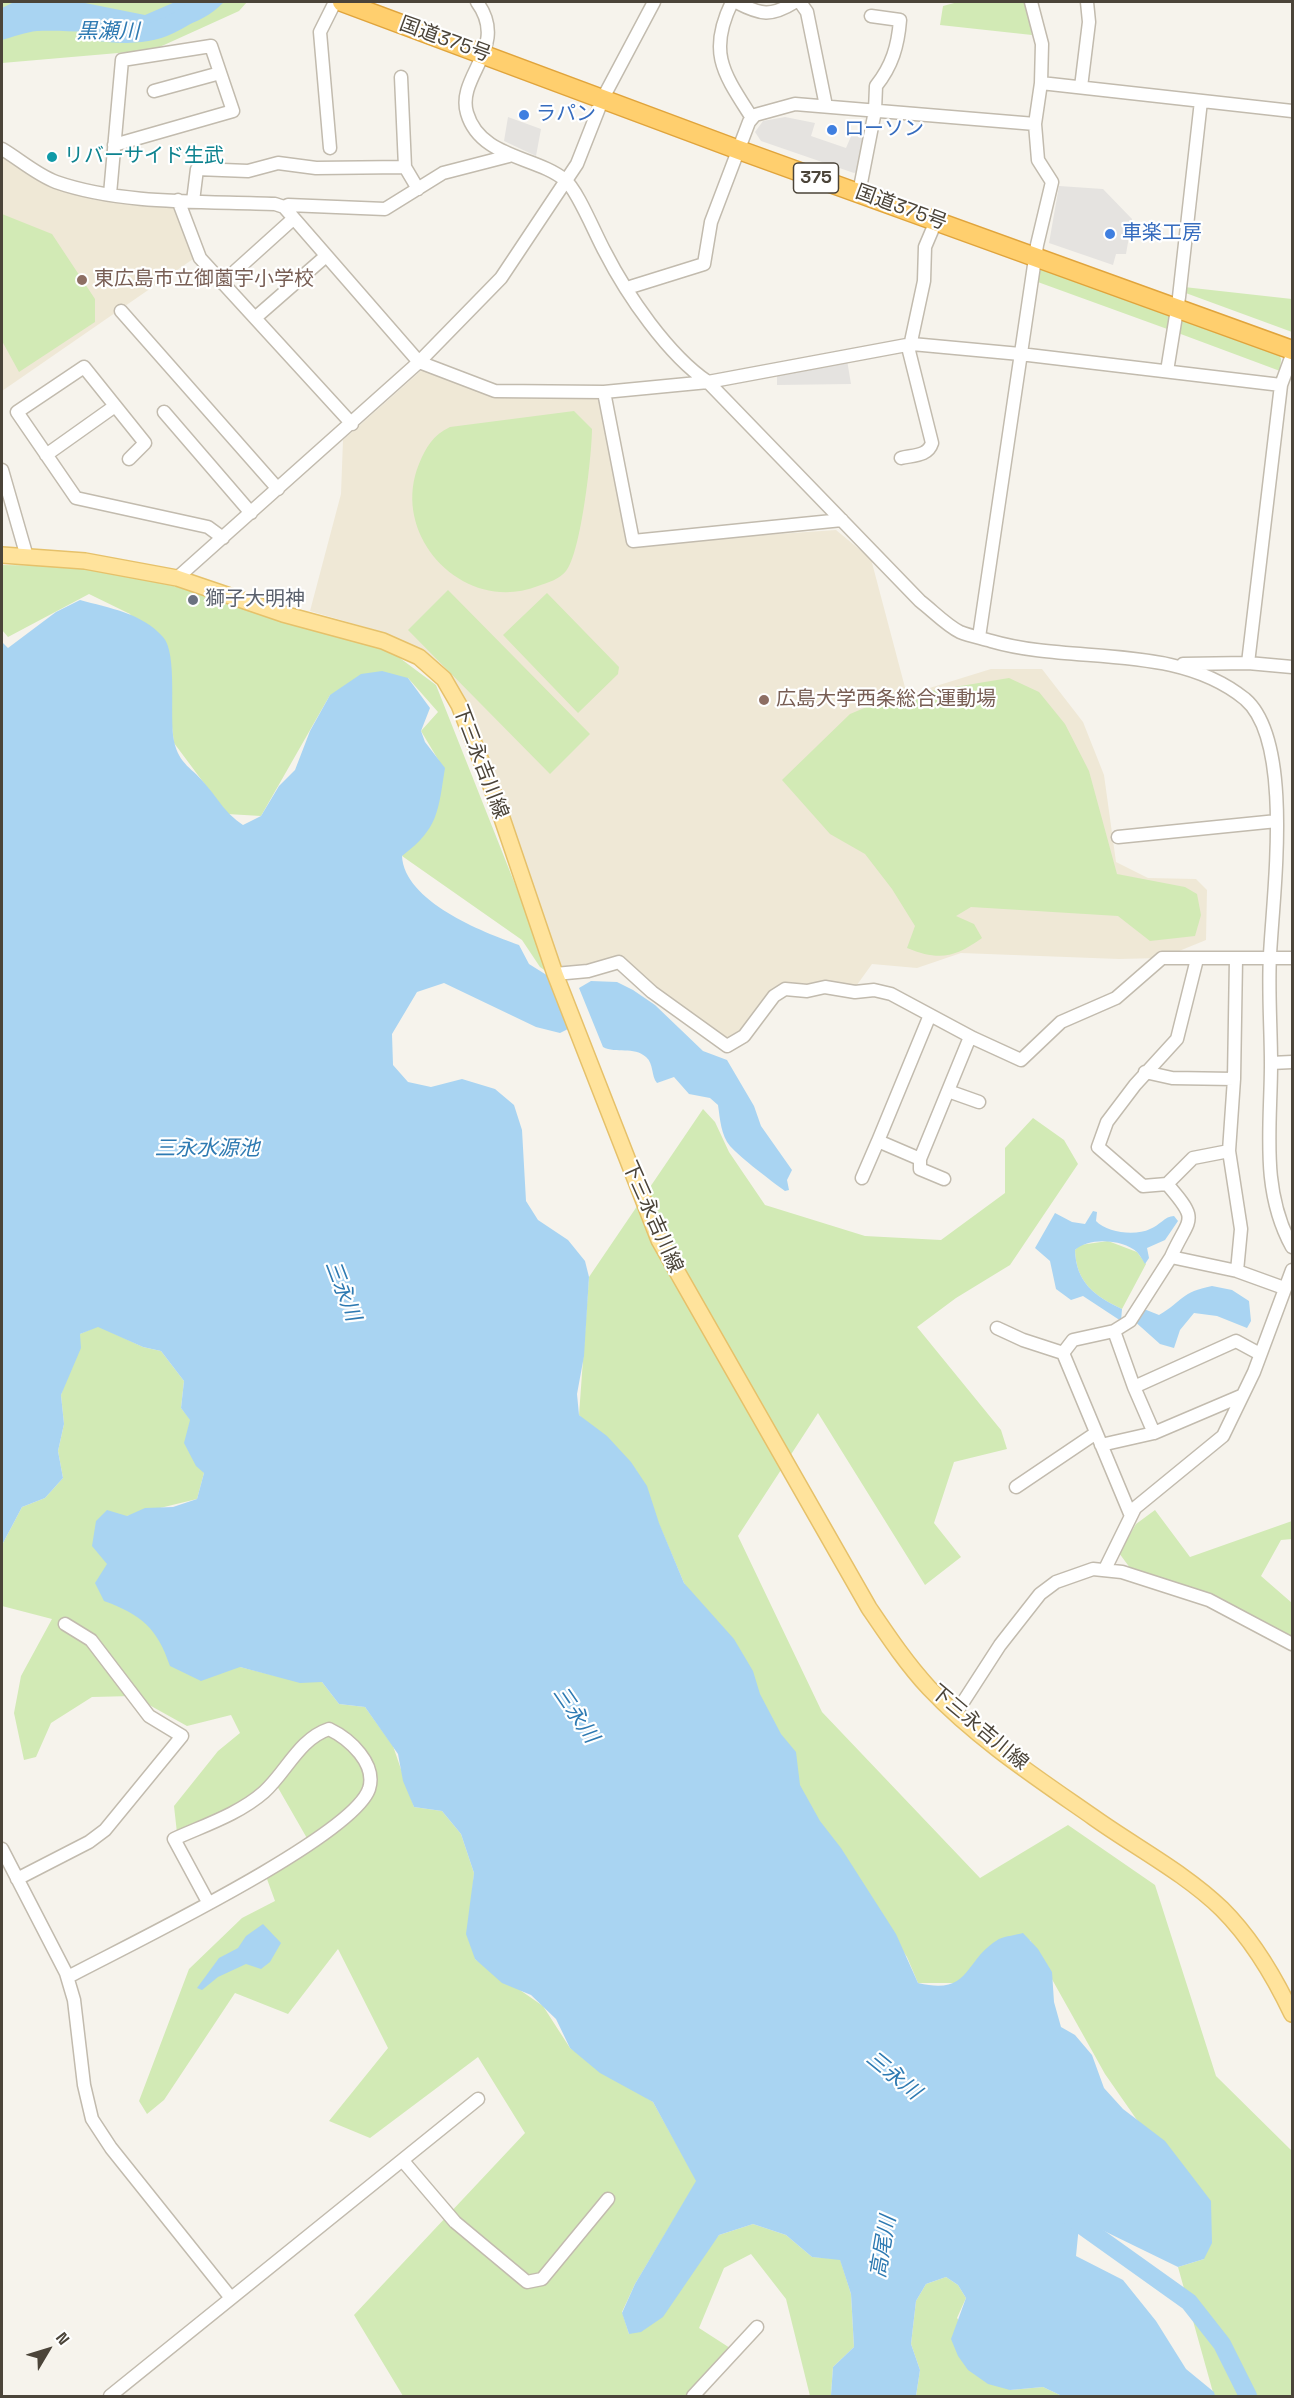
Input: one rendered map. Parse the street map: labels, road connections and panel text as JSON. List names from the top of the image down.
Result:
{
  "streets": {
    "highway": ["国道375号", "375"],
    "main road": ["下三永吉川線"]
  },
  "water": [
    "黒瀬川",
    "三永水源池",
    "三永川",
    "高尾川"
  ],
  "places": [
    "ラパン",
    "ローソン",
    "リバーサイド生武",
    "車楽工房",
    "東広島市立御薗宇小学校",
    "獅子大明神",
    "広島大学西条総合運動場"
  ],
  "north": "top right"
}
